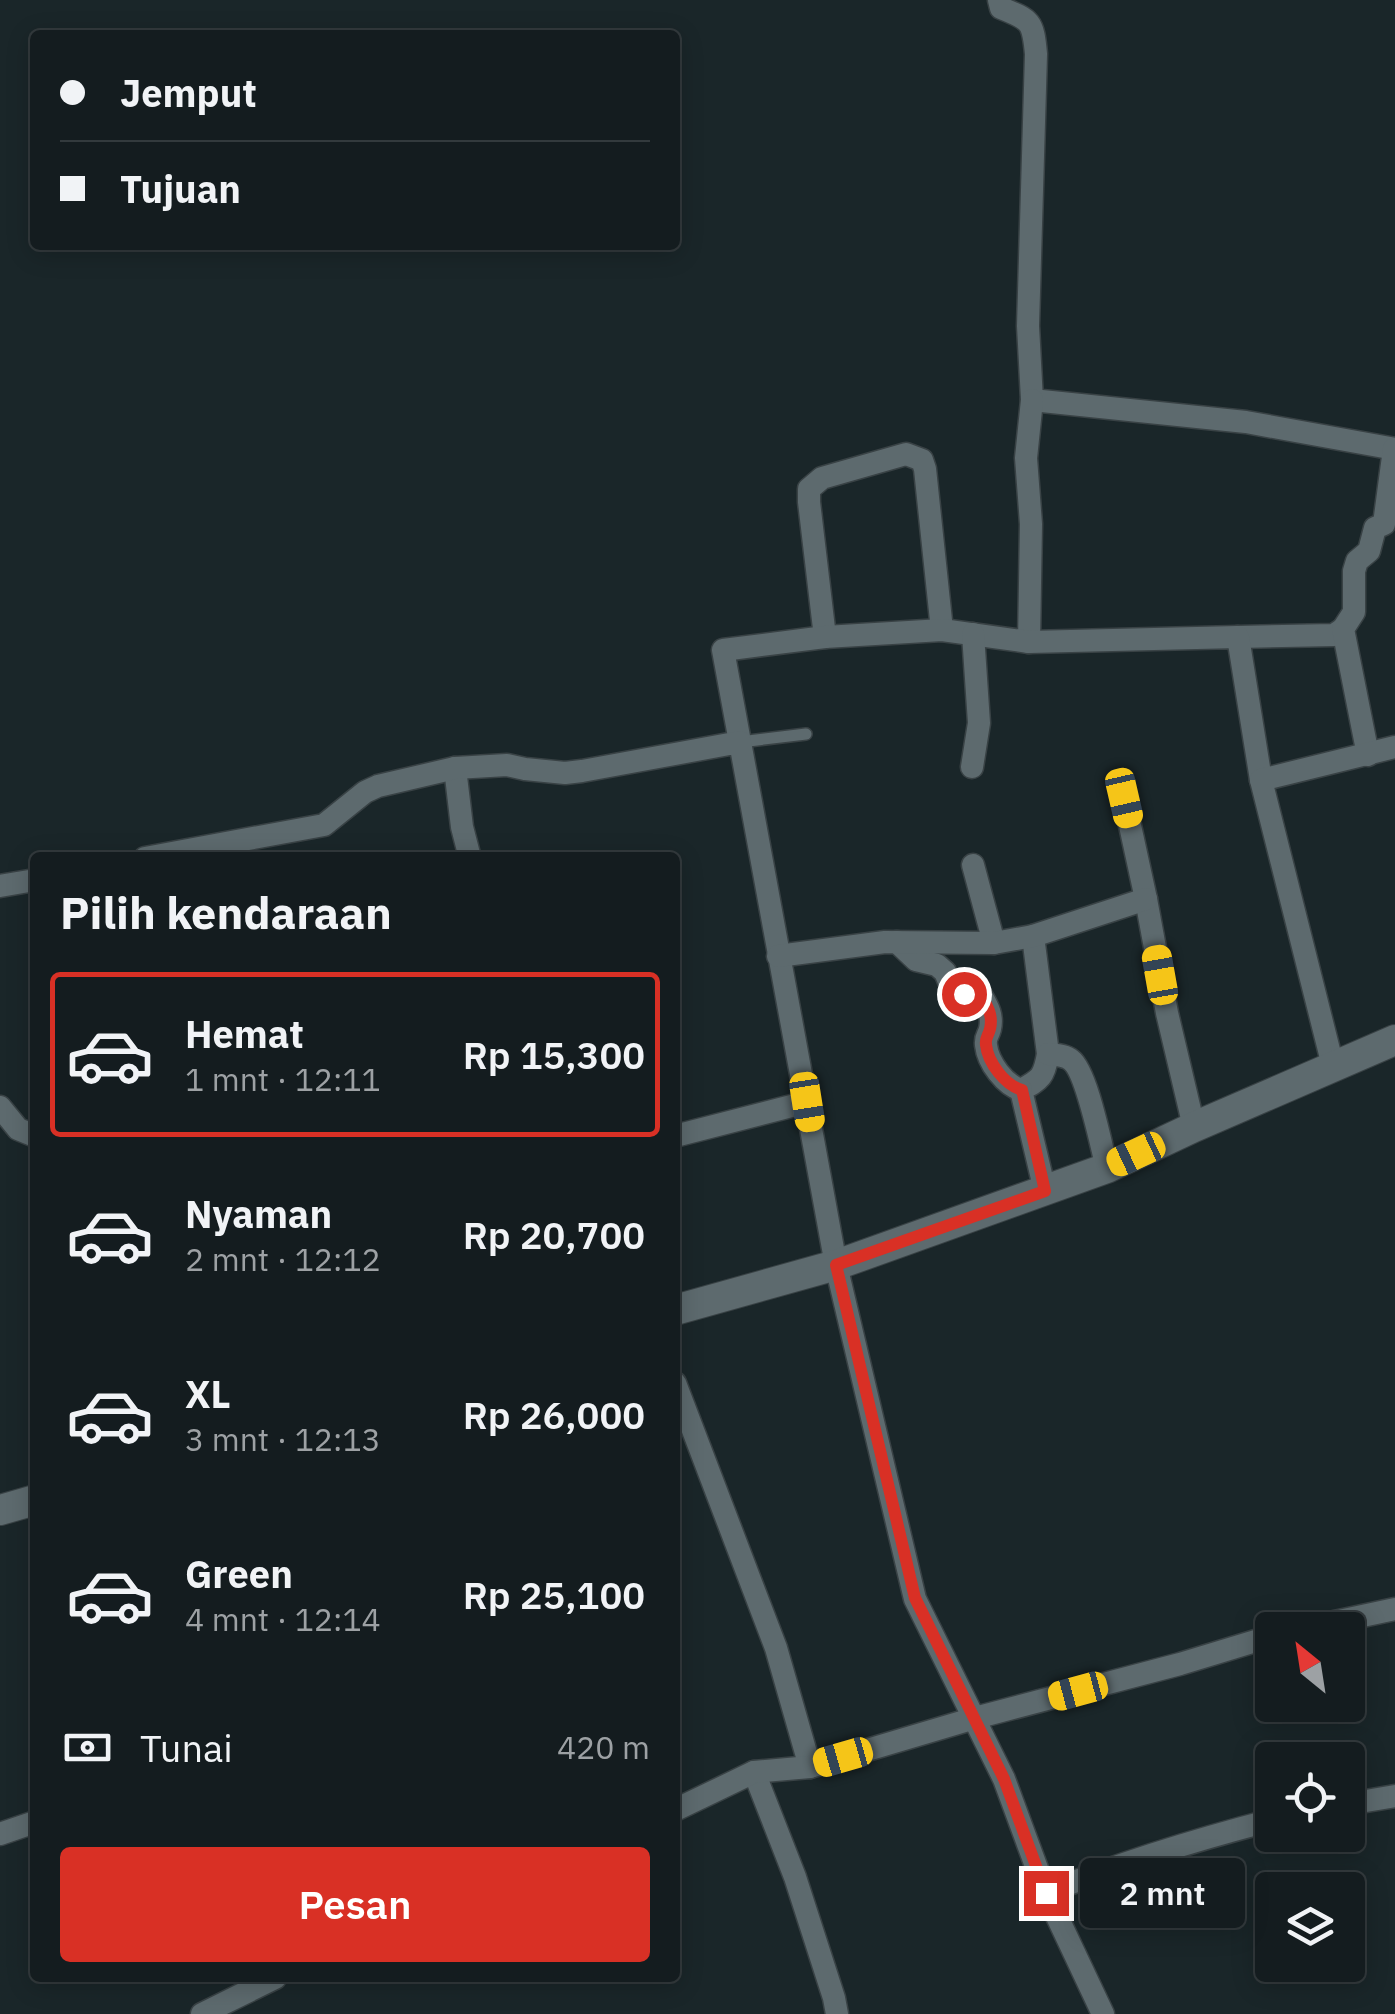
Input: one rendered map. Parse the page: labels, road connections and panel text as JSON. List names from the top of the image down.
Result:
{
  "north": "top left",
  "page": {
    "banner": ["Jemput", "Tujuan"],
    "heading": "Pilih kendaraan",
    "list": [
      {
        "name": "Hemat",
        "note": "1 mnt · 12:11",
        "value": "Rp 15,300"
      },
      {
        "name": "Nyaman",
        "note": "2 mnt · 12:12",
        "value": "Rp 20,700"
      },
      {
        "name": "XL",
        "note": "3 mnt · 12:13",
        "value": "Rp 26,000"
      },
      {
        "name": "Green",
        "note": "4 mnt · 12:14",
        "value": "Rp 25,100"
      }
    ],
    "pay": ["Tunai", "420 m"],
    "buttons": "Pesan",
    "bubble": "2 mnt"
  }
}
